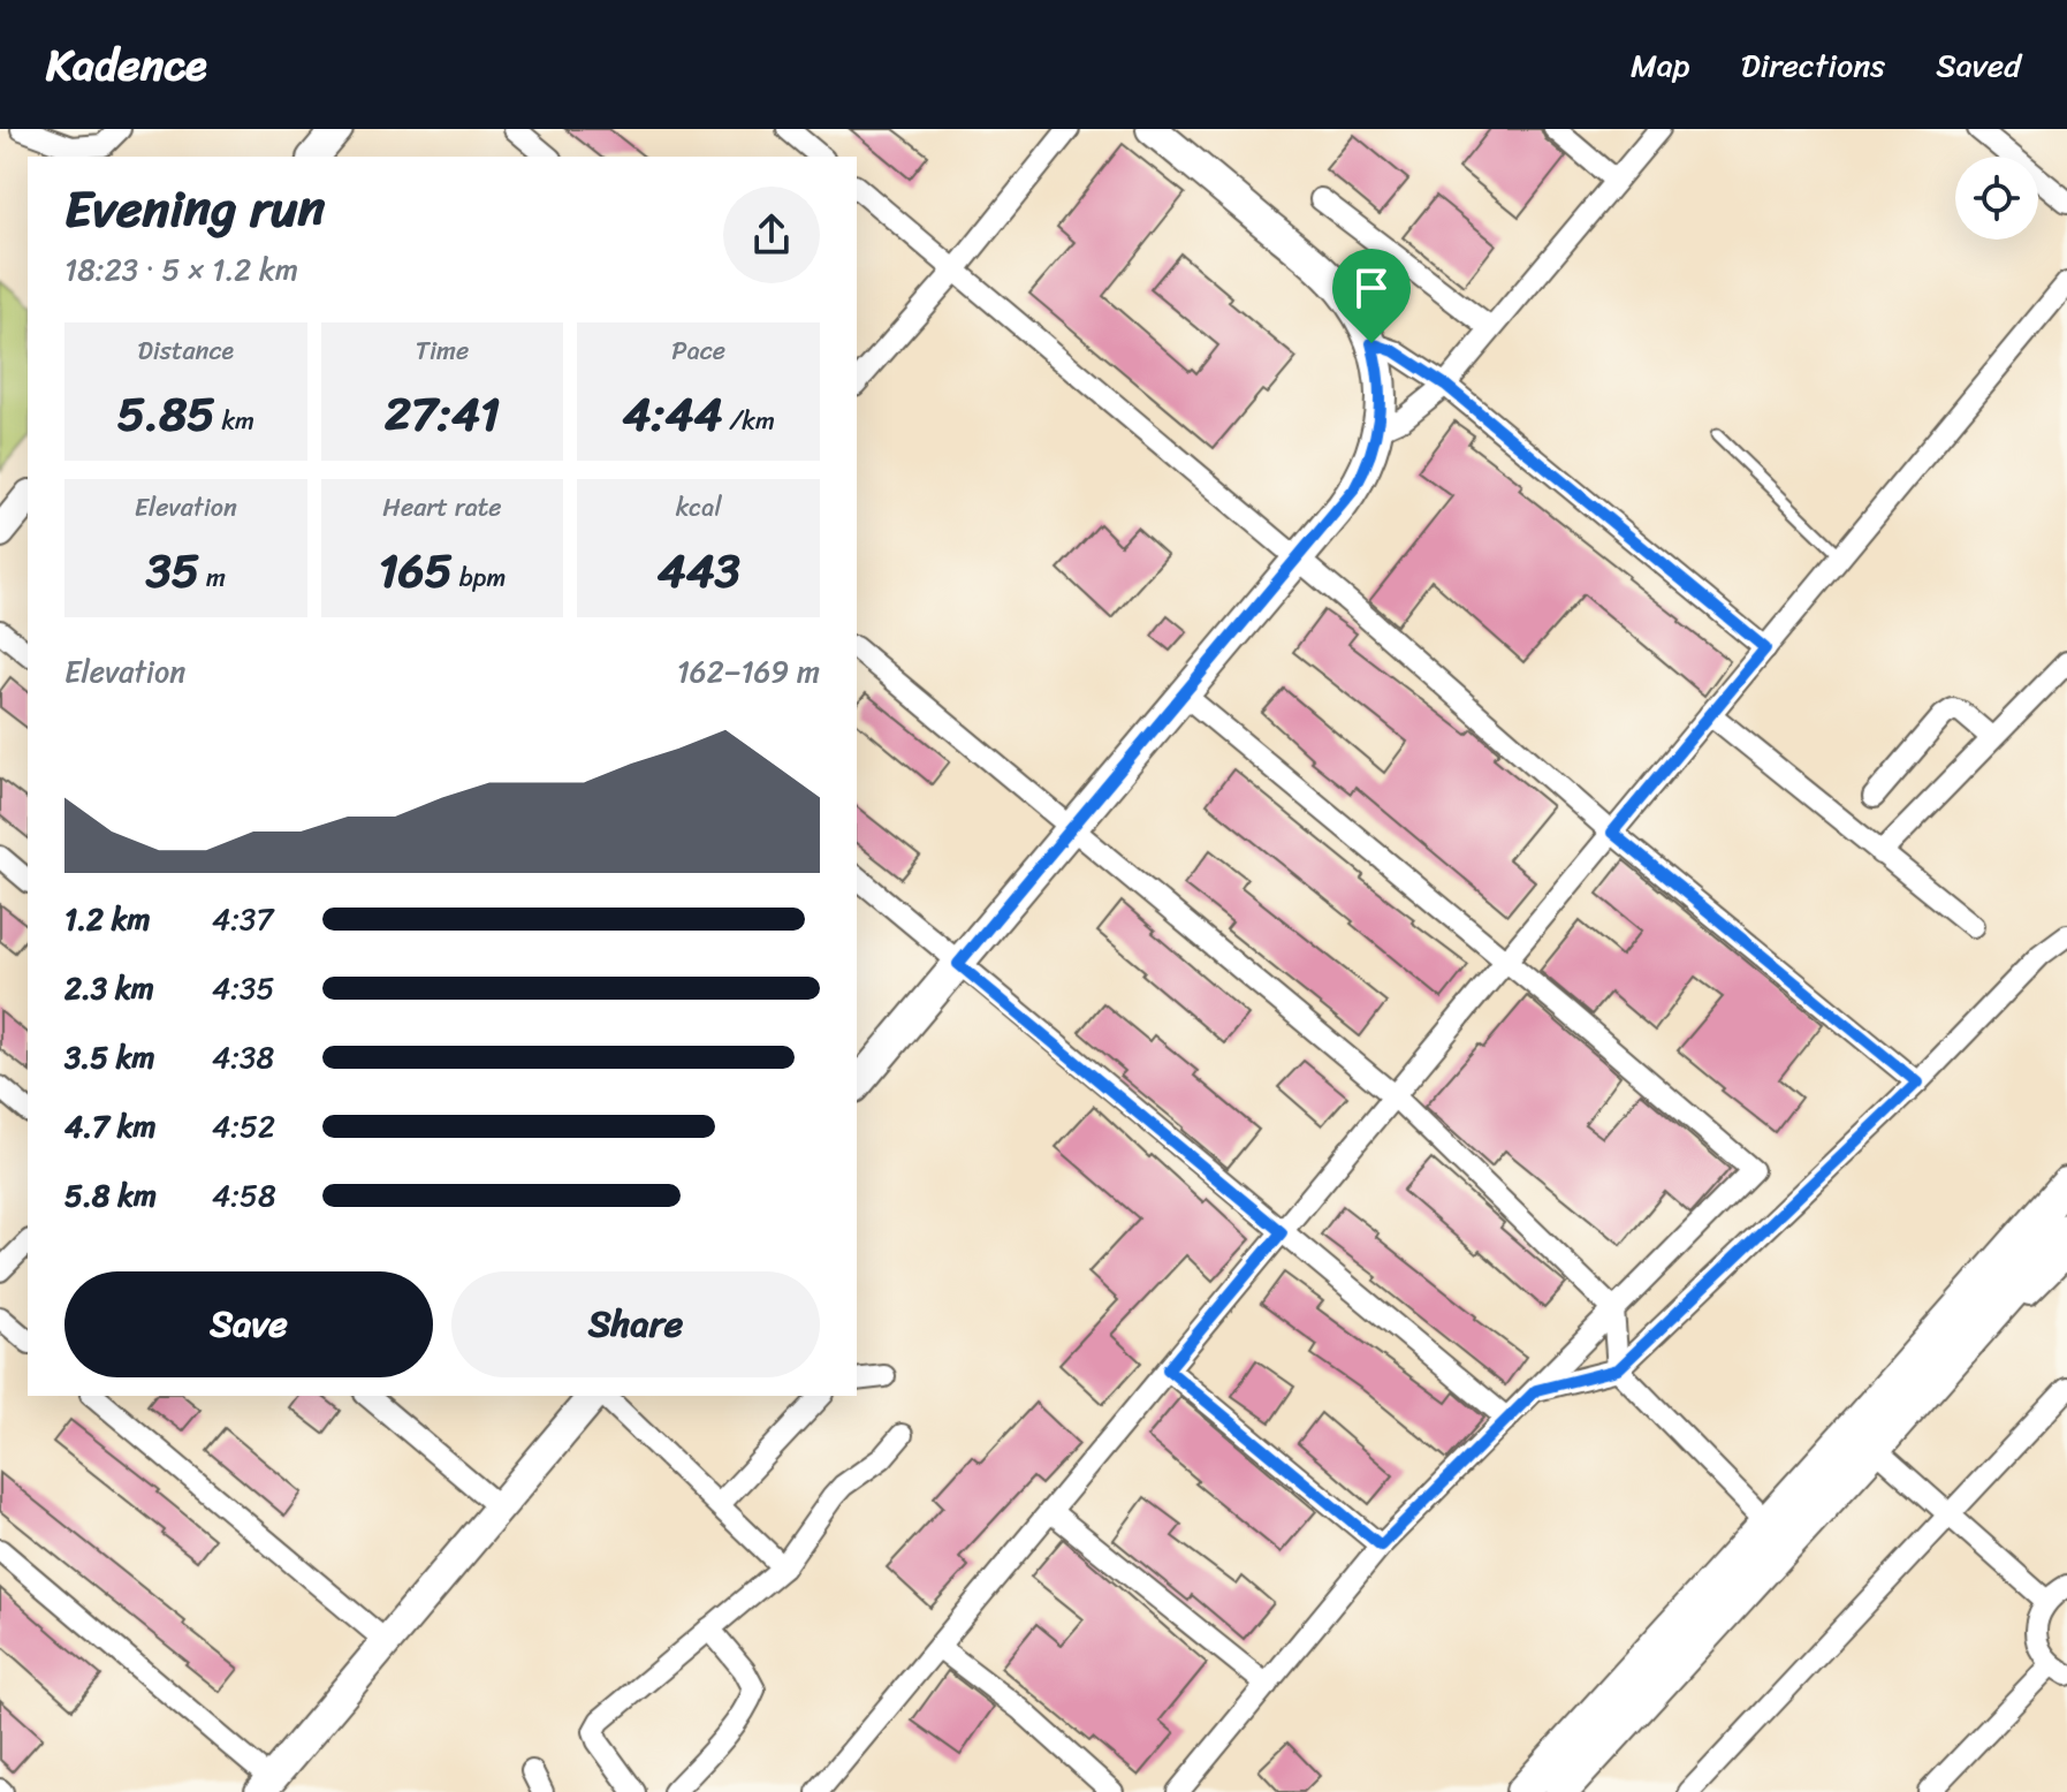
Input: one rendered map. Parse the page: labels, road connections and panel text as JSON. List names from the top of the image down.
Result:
{
  "page": {
    "header": "Kadence",
    "nav": ["Map", "Directions", "Saved"],
    "heading": ["Evening run", "18:23 · 5 × 1.2 km"],
    "stats": [
      ["Distance", "5.85 km"],
      ["Time", "27:41"],
      ["Pace", "4:44 /km"],
      ["Elevation", "35 m"],
      ["Heart rate", "165 bpm"],
      ["kcal", "443"]
    ],
    "chart": ["Elevation", "162–169 m"],
    "list": [
      {
        "name": "1.2 km",
        "note": "4:37"
      },
      {
        "name": "2.3 km",
        "note": "4:35"
      },
      {
        "name": "3.5 km",
        "note": "4:38"
      },
      {
        "name": "4.7 km",
        "note": "4:52"
      },
      {
        "name": "5.8 km",
        "note": "4:58"
      }
    ],
    "buttons": ["Save", "Share"]
  }
}
